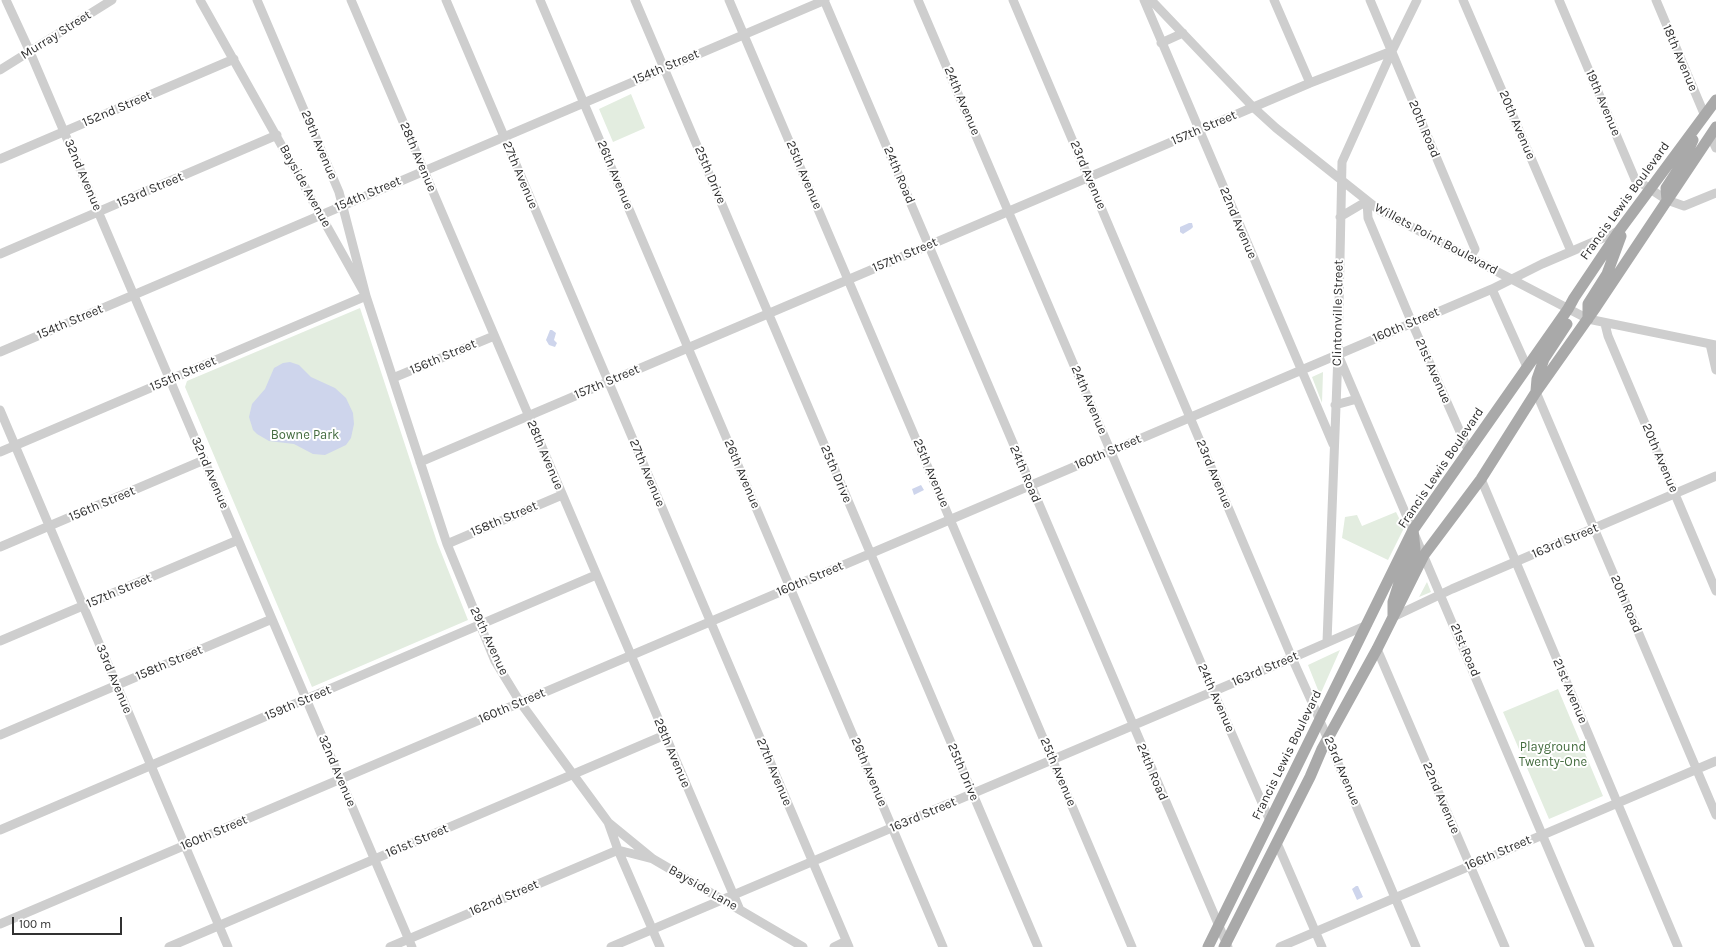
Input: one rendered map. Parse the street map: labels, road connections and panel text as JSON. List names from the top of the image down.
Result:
{
  "streets": {
    "main road": ["Francis Lewis Boulevard"],
    "street": [
      "Murray Street",
      "18th Avenue",
      "154th Street",
      "24th Avenue",
      "19th Avenue",
      "152nd Street",
      "20th Avenue",
      "157th Street",
      "20th Road",
      "29th Avenue",
      "28th Avenue",
      "32nd Avenue",
      "27th Avenue",
      "26th Avenue",
      "25th Drive",
      "25th Avenue",
      "24th Road",
      "23rd Avenue",
      "Bayside Avenue",
      "153rd Street",
      "22nd Avenue",
      "Willets Point Boulevard",
      "Clintonville Street",
      "160th Street",
      "156th Street",
      "21st Avenue",
      "155th Street",
      "158th Street",
      "163rd Street",
      "21st Road",
      "33rd Avenue",
      "159th Street",
      "161st Street",
      "166th Street",
      "Bayside Lane",
      "162nd Street"
    ]
  },
  "crossings": [
    ["Murray Street", "32nd Avenue"],
    ["18th Avenue", "Francis Lewis Boulevard"],
    ["154th Street", "29th Avenue"],
    ["154th Street", "28th Avenue"],
    ["154th Street", "32nd Avenue"],
    ["154th Street", "27th Avenue"],
    ["154th Street", "26th Avenue"],
    ["154th Street", "25th Drive"],
    ["154th Street", "25th Avenue"],
    ["154th Street", "24th Road"],
    ["154th Street", "Bayside Avenue"],
    ["24th Avenue", "157th Street"],
    ["24th Avenue", "Francis Lewis Boulevard"],
    ["24th Avenue", "160th Street"],
    ["24th Avenue", "163rd Street"],
    ["19th Avenue", "Francis Lewis Boulevard"],
    ["152nd Street", "32nd Avenue"],
    ["152nd Street", "Bayside Avenue"],
    ["20th Avenue", "Willets Point Boulevard"],
    ["20th Avenue", "160th Street"],
    ["20th Avenue", "163rd Street"],
    ["157th Street", "20th Road"],
    ["157th Street", "29th Avenue"],
    ["157th Street", "28th Avenue"],
    ["157th Street", "32nd Avenue"],
    ["157th Street", "27th Avenue"],
    ["157th Street", "26th Avenue"],
    ["157th Street", "25th Drive"],
    ["157th Street", "25th Avenue"],
    ["157th Street", "24th Road"],
    ["157th Street", "23rd Avenue"],
    ["157th Street", "22nd Avenue"],
    ["157th Street", "Willets Point Boulevard"],
    ["157th Street", "Clintonville Street"],
    ["157th Street", "33rd Avenue"],
    ["20th Road", "Francis Lewis Boulevard"],
    ["20th Road", "Willets Point Boulevard"],
    ["20th Road", "Clintonville Street"],
    ["20th Road", "163rd Street"],
    ["20th Road", "166th Street"],
    ["29th Avenue", "Bayside Avenue"],
    ["29th Avenue", "160th Street"],
    ["29th Avenue", "156th Street"],
    ["29th Avenue", "155th Street"],
    ["29th Avenue", "158th Street"],
    ["29th Avenue", "163rd Street"],
    ["29th Avenue", "159th Street"],
    ["29th Avenue", "161st Street"],
    ["29th Avenue", "Bayside Lane"],
    ["29th Avenue", "162nd Street"],
    ["28th Avenue", "160th Street"],
    ["28th Avenue", "156th Street"],
    ["28th Avenue", "158th Street"],
    ["28th Avenue", "163rd Street"],
    ["28th Avenue", "159th Street"],
    ["28th Avenue", "161st Street"],
    ["28th Avenue", "Bayside Lane"],
    ["32nd Avenue", "153rd Street"],
    ["32nd Avenue", "160th Street"],
    ["32nd Avenue", "156th Street"],
    ["32nd Avenue", "155th Street"],
    ["32nd Avenue", "158th Street"],
    ["32nd Avenue", "159th Street"],
    ["32nd Avenue", "161st Street"],
    ["32nd Avenue", "162nd Street"],
    ["27th Avenue", "160th Street"],
    ["27th Avenue", "163rd Street"],
    ["26th Avenue", "160th Street"],
    ["26th Avenue", "163rd Street"],
    ["25th Drive", "160th Street"],
    ["25th Drive", "163rd Street"],
    ["25th Avenue", "160th Street"],
    ["25th Avenue", "163rd Street"],
    ["24th Road", "Francis Lewis Boulevard"],
    ["24th Road", "160th Street"],
    ["24th Road", "163rd Street"],
    ["23rd Avenue", "Francis Lewis Boulevard"],
    ["23rd Avenue", "160th Street"],
    ["23rd Avenue", "163rd Street"],
    ["23rd Avenue", "166th Street"],
    ["Bayside Avenue", "153rd Street"],
    ["Bayside Avenue", "156th Street"],
    ["Bayside Avenue", "155th Street"],
    ["Francis Lewis Boulevard", "22nd Avenue"],
    ["Francis Lewis Boulevard", "Willets Point Boulevard"],
    ["Francis Lewis Boulevard", "160th Street"],
    ["Francis Lewis Boulevard", "21st Avenue"],
    ["Francis Lewis Boulevard", "163rd Street"],
    ["Francis Lewis Boulevard", "21st Road"],
    ["22nd Avenue", "Clintonville Street"],
    ["22nd Avenue", "160th Street"],
    ["22nd Avenue", "166th Street"],
    ["Willets Point Boulevard", "Clintonville Street"],
    ["Willets Point Boulevard", "160th Street"],
    ["Willets Point Boulevard", "21st Avenue"],
    ["Clintonville Street", "160th Street"],
    ["Clintonville Street", "163rd Street"],
    ["Clintonville Street", "21st Road"],
    ["160th Street", "21st Avenue"],
    ["160th Street", "21st Road"],
    ["160th Street", "33rd Avenue"],
    ["156th Street", "33rd Avenue"],
    ["21st Avenue", "163rd Street"],
    ["21st Avenue", "166th Street"],
    ["155th Street", "33rd Avenue"],
    ["158th Street", "33rd Avenue"],
    ["163rd Street", "21st Road"],
    ["163rd Street", "Bayside Lane"],
    ["21st Road", "166th Street"],
    ["33rd Avenue", "159th Street"],
    ["33rd Avenue", "161st Street"]
  ],
  "parks": ["Bowne Park", "Playground Twenty-One"],
  "scale_bar": "100 m"
}
